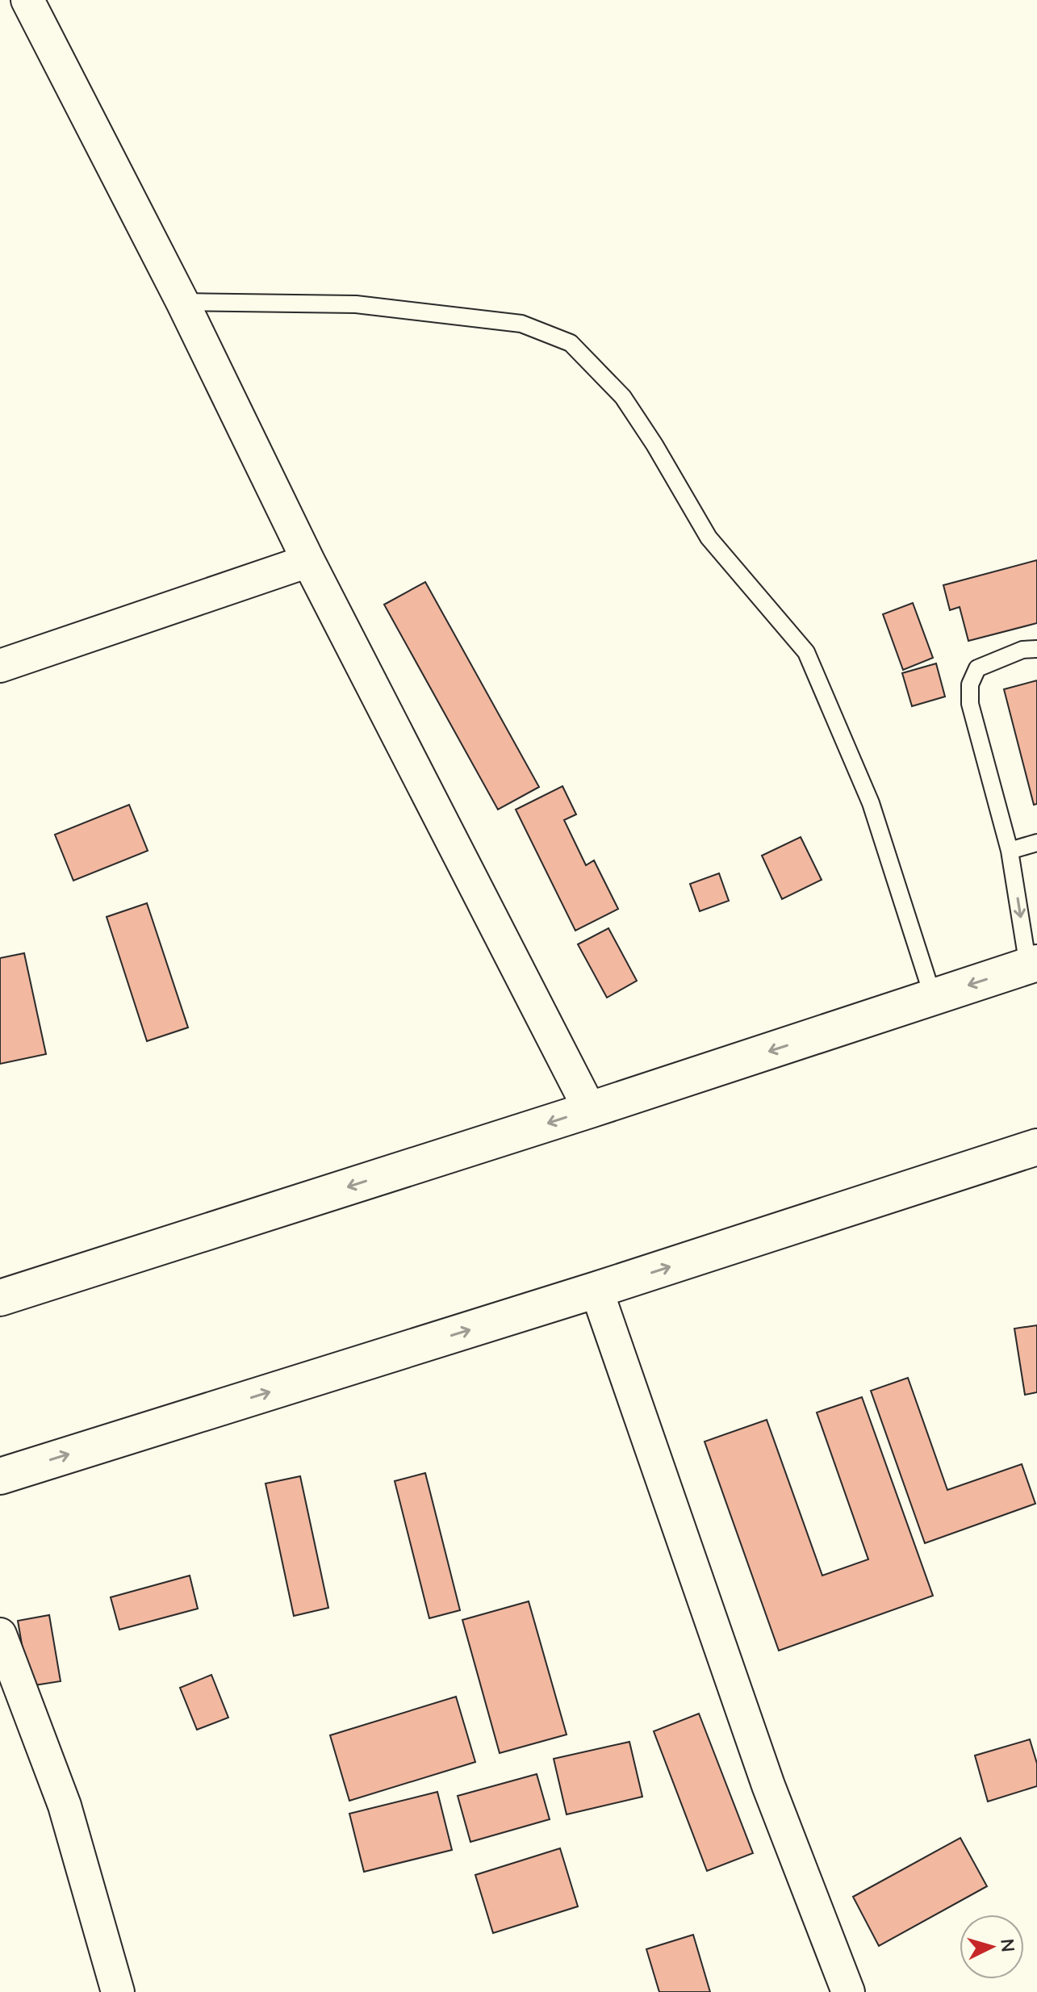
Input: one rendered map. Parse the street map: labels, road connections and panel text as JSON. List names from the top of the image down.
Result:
{
  "north": "right"
}
